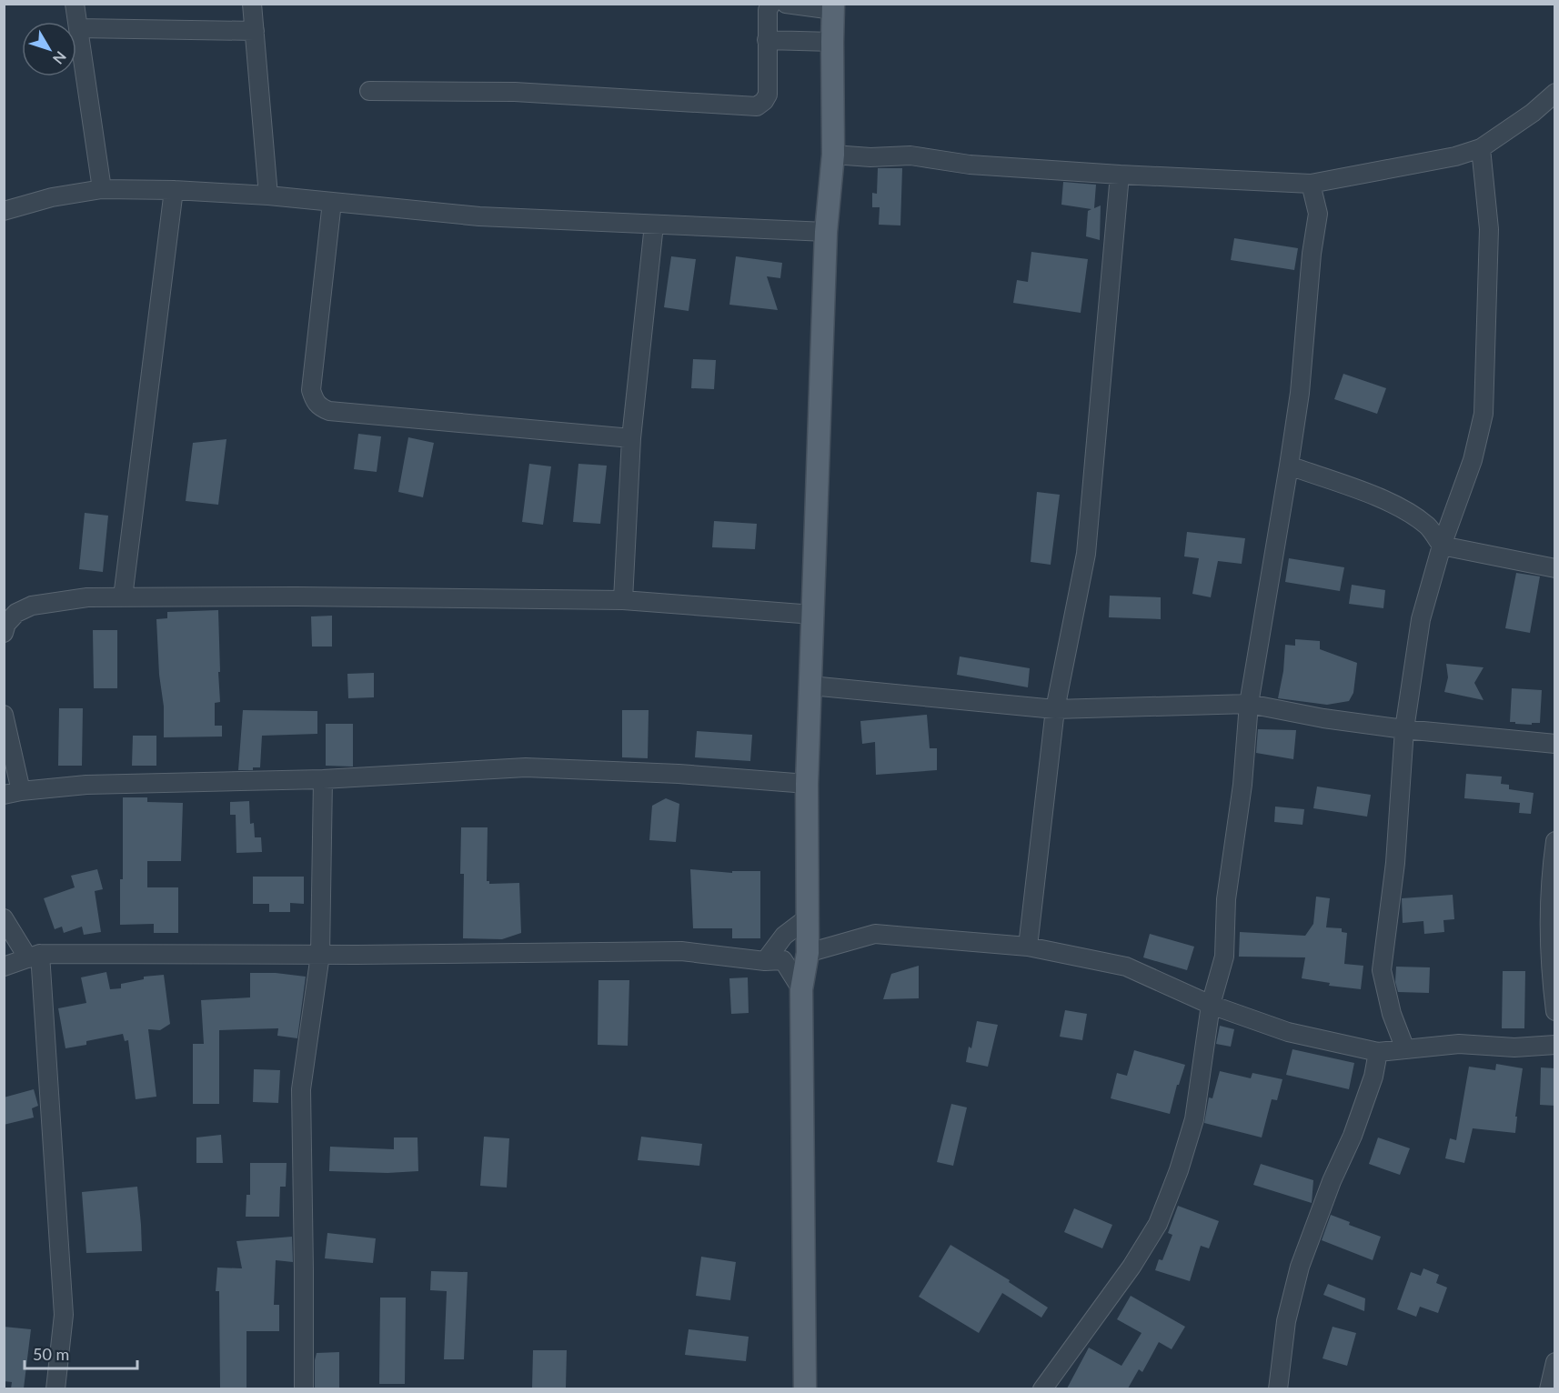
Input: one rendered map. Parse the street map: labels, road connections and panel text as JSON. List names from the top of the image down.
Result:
{
  "scale_bar": "50 m",
  "north": "bottom right"
}
